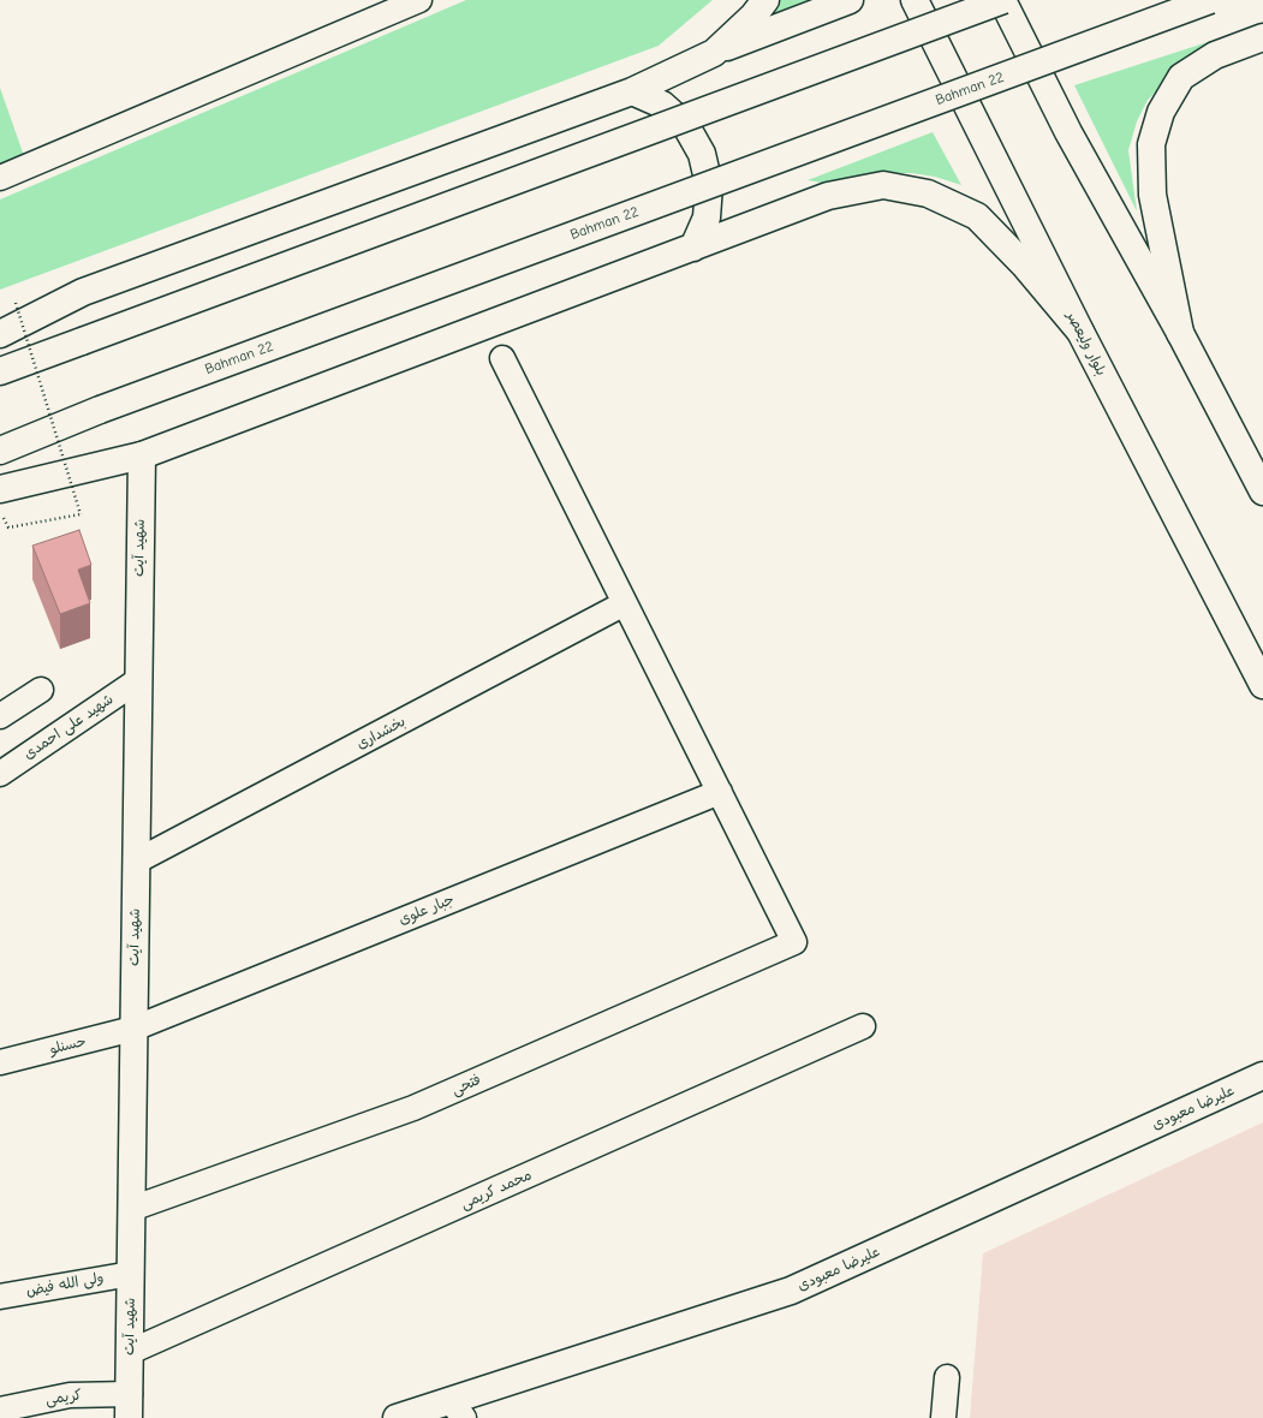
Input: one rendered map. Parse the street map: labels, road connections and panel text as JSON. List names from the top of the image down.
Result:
{
  "streets": {
    "main road": [
      "Bahman 22",
      "بلوار ولیعصر",
      "شهید آیت",
      "علیرضا معبودی"
    ],
    "street": [
      "شهید علی احمدی",
      "بخشداری",
      "جبار علوی",
      "حسنلو",
      "فتحی",
      "محمد کریمی",
      "ولی الله فیض",
      "کریمی"
    ]
  },
  "crossings": [
    ["شهید آیت", "شهید علی احمدی"],
    ["شهید آیت", "بخشداری"],
    ["شهید آیت", "جبار علوی"],
    ["شهید آیت", "حسنلو"],
    ["شهید آیت", "فتحی"],
    ["شهید آیت", "محمد کریمی"],
    ["شهید آیت", "ولی الله فیض"],
    ["شهید آیت", "کریمی"],
    ["جبار علوی", "حسنلو"],
    ["جبار علوی", "فتحی"]
  ]
}
